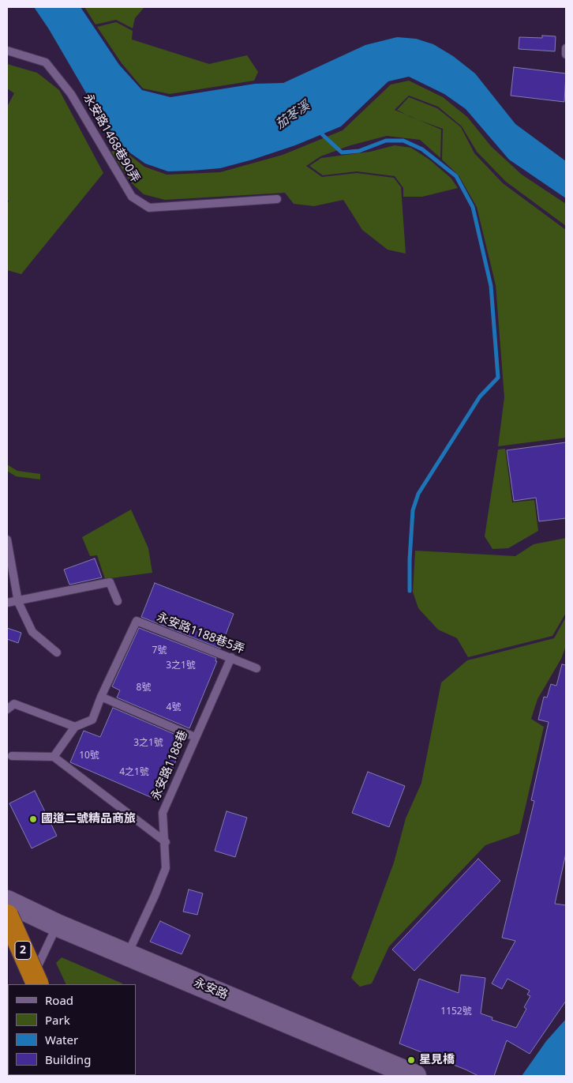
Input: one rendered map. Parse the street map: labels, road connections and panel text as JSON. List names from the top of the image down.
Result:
{
  "streets": {
    "highway": ["2"],
    "main road": ["永安路"],
    "lane": ["永安路1468巷90弄", "永安路1188巷5弄", "永安路1188巷"]
  },
  "crossings": [
    ["永安路1188巷5弄", "永安路1188巷"],
    ["永安路1188巷", "永安路"]
  ],
  "water": ["茄苳溪"],
  "places": ["國道二號精品商旅", "星見橋"],
  "house_numbers": [
    "7號",
    "3之1號",
    "8號",
    "4號",
    "3之1號",
    "10號",
    "4之1號",
    "1152號"
  ],
  "legend": [
    "Road",
    "Park",
    "Water",
    "Building"
  ]
}
